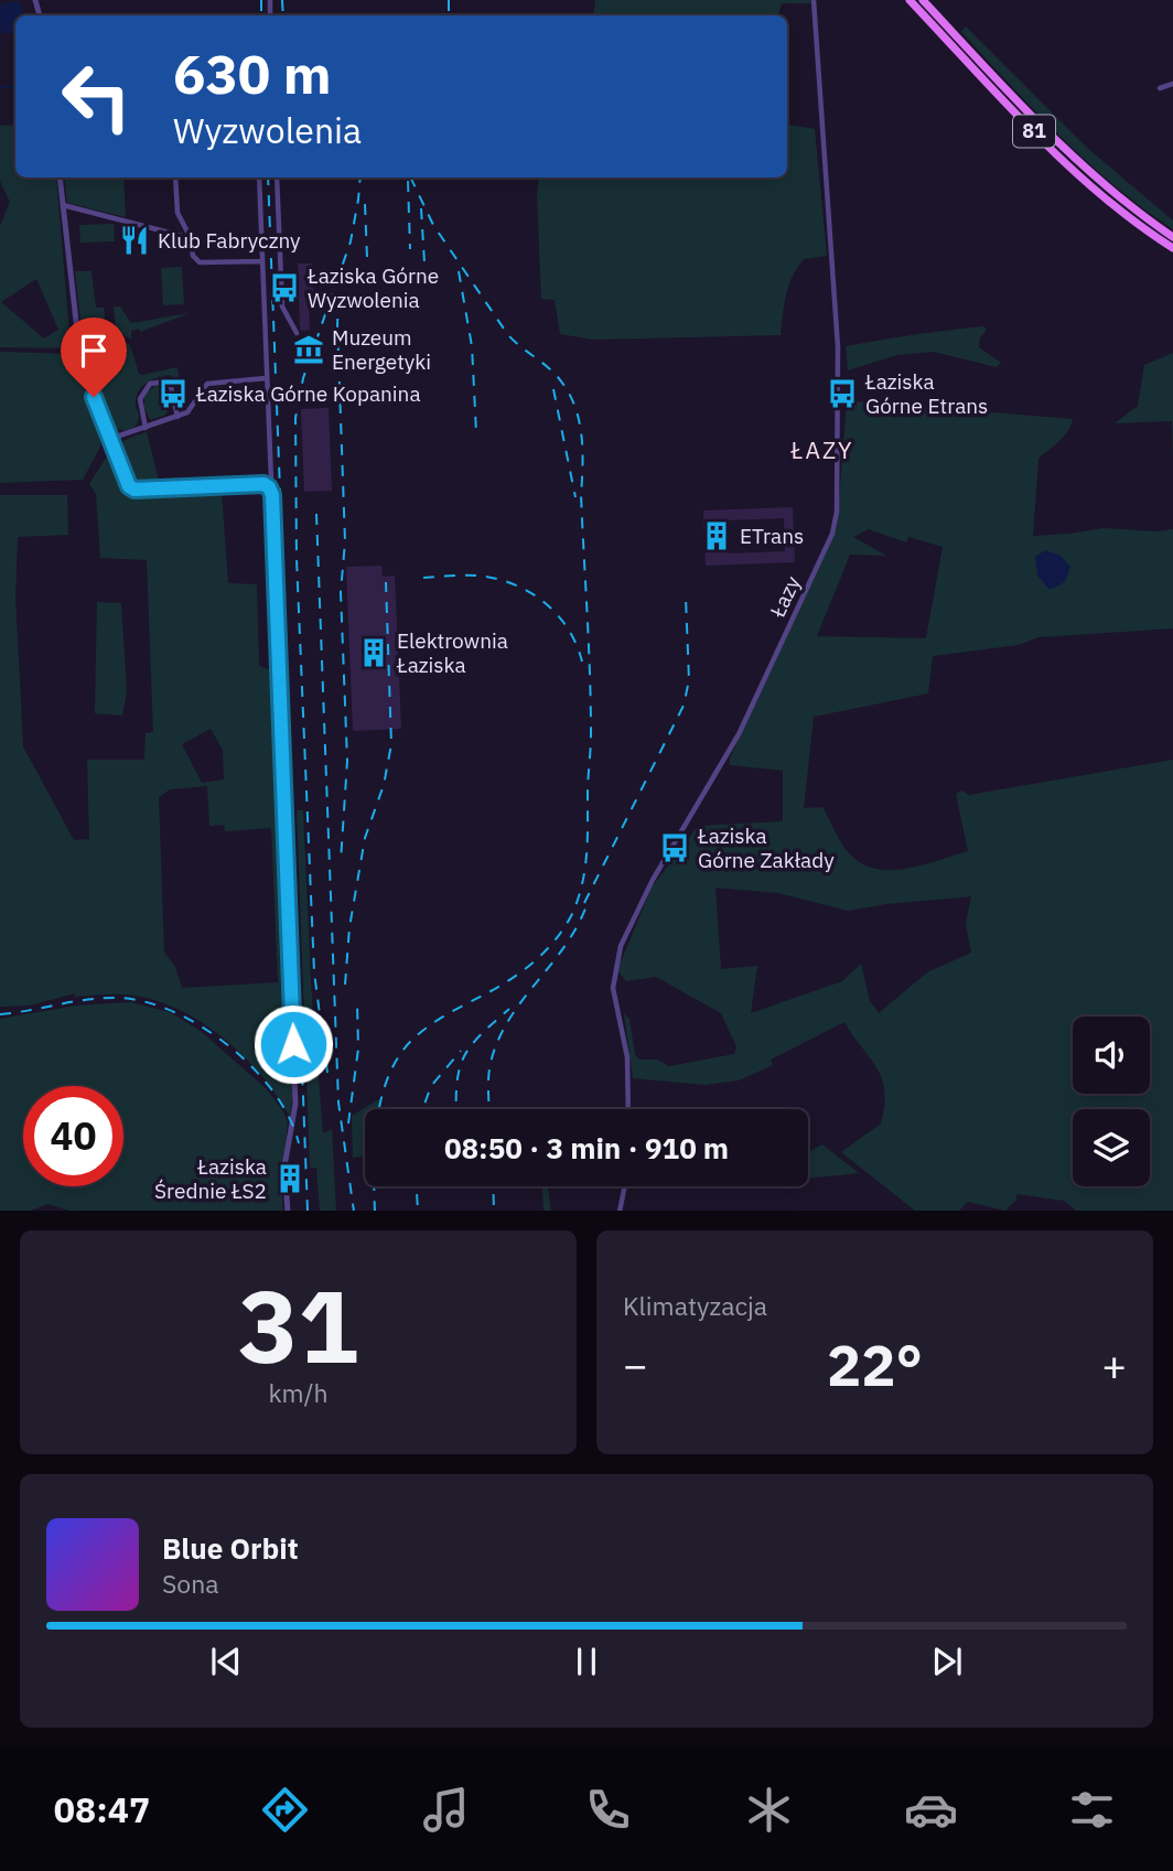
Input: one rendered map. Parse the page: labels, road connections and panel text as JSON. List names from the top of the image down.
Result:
{
  "streets": {
    "main road": ["81"],
    "street": ["Łazy"]
  },
  "districts": ["ŁAZY"],
  "places": {
    "restaurant": ["Klub Fabryczny"],
    "bus stop": [
      "Łaziska Górne Wyzwolenia",
      "Łaziska Górne Kopanina",
      "Łaziska Górne Etrans",
      "Łaziska Górne Zakłady"
    ],
    "museum": ["Muzeum Energetyki"],
    "building": ["ETrans", "Elektrownia Łaziska", "Łaziska Średnie ŁS2"]
  },
  "page": {
    "turn": ["630 m", "Wyzwolenia"],
    "limit": "40",
    "trip": "08:50 · 3 min · 910 m",
    "tile": [
      ["31", "km/h"],
      "Klimatyzacja"
    ],
    "heat": ["−", "22°", "+"],
    "song": ["Blue Orbit", "Sona"],
    "tabs": "08:47"
  }
}
